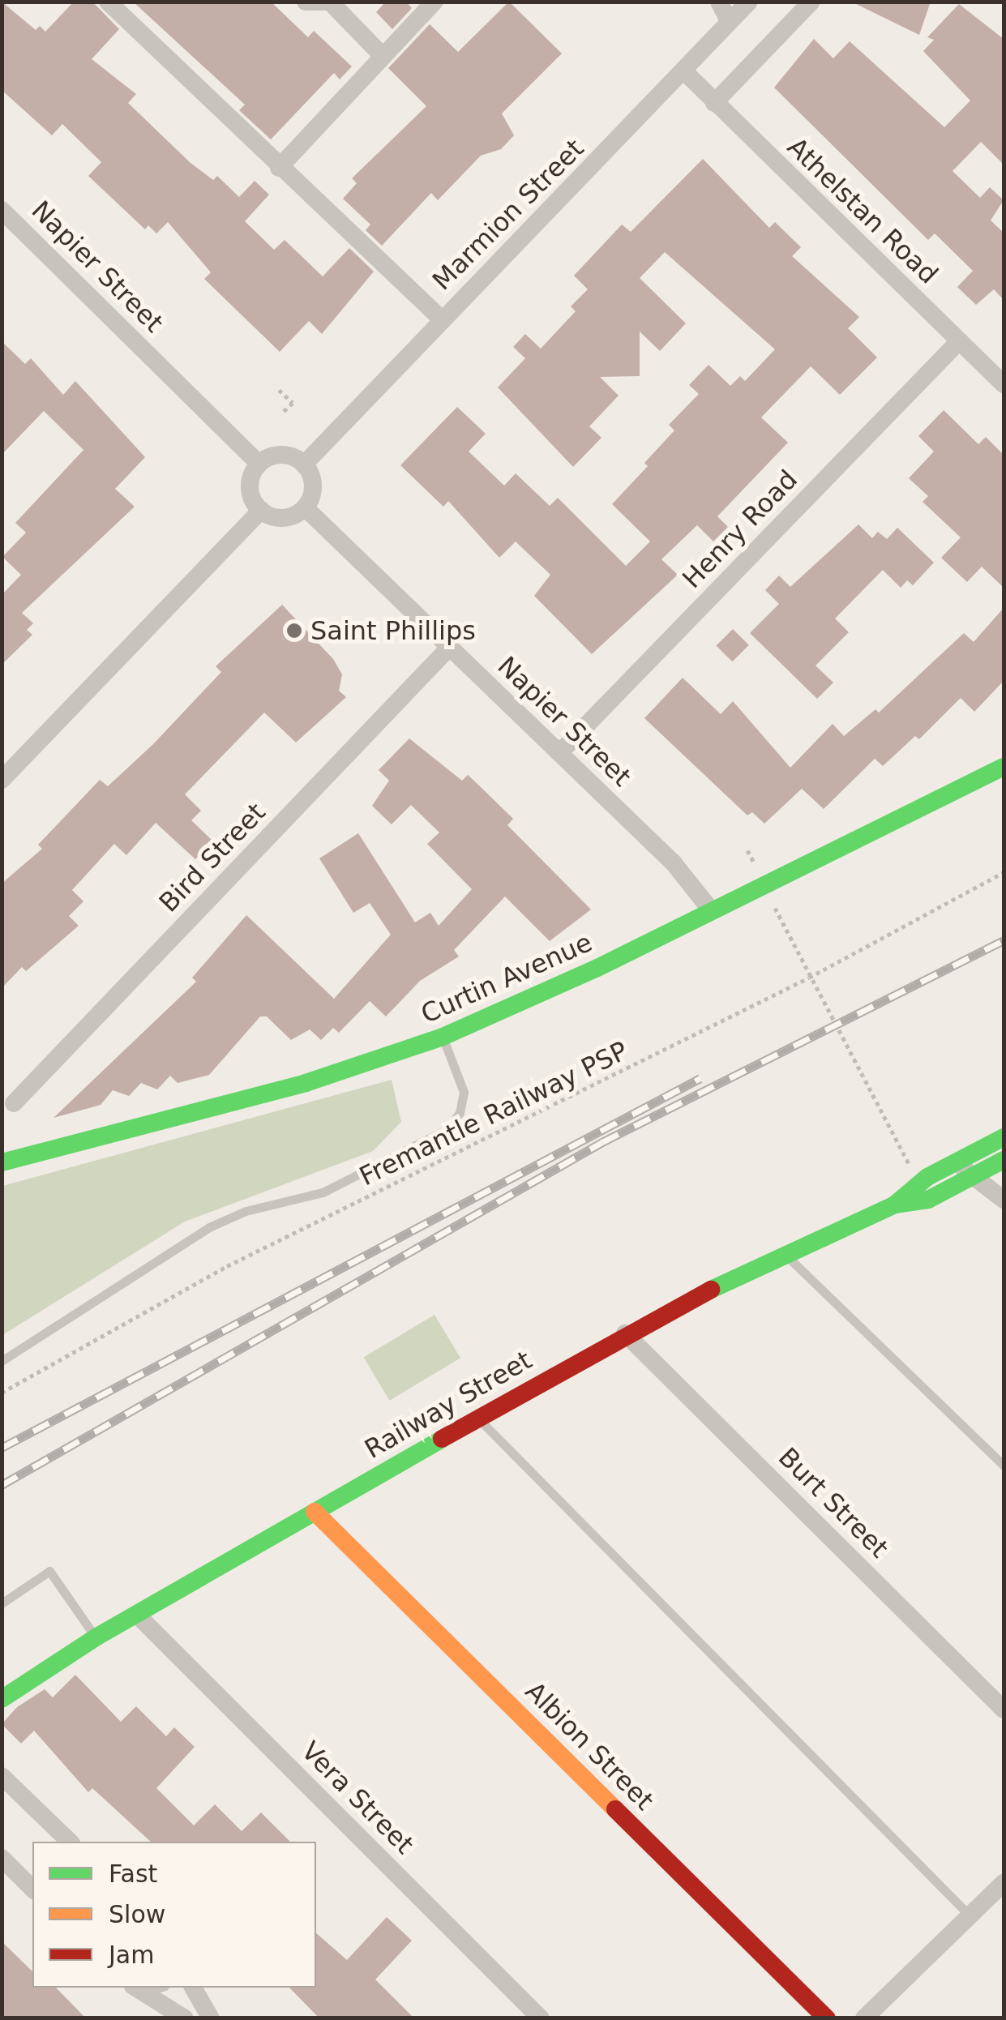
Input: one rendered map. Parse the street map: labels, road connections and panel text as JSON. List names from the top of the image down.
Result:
{
  "streets": {
    "street": [
      "Athelstan Road",
      "Marmion Street",
      "Napier Street",
      "Henry Road",
      "Bird Street",
      "Curtin Avenue",
      "Railway Street",
      "Burt Street",
      "Albion Street",
      "Vera Street"
    ],
    "path": ["Fremantle Railway PSP"]
  },
  "crossings": [
    ["Athelstan Road", "Marmion Street"],
    ["Athelstan Road", "Henry Road"],
    ["Marmion Street", "Napier Street"],
    ["Napier Street", "Henry Road"],
    ["Napier Street", "Bird Street"],
    ["Napier Street", "Curtin Avenue"],
    ["Railway Street", "Burt Street"],
    ["Railway Street", "Albion Street"],
    ["Railway Street", "Vera Street"]
  ],
  "places": ["Saint Phillips"],
  "legend": ["Fast", "Slow", "Jam"]
}
